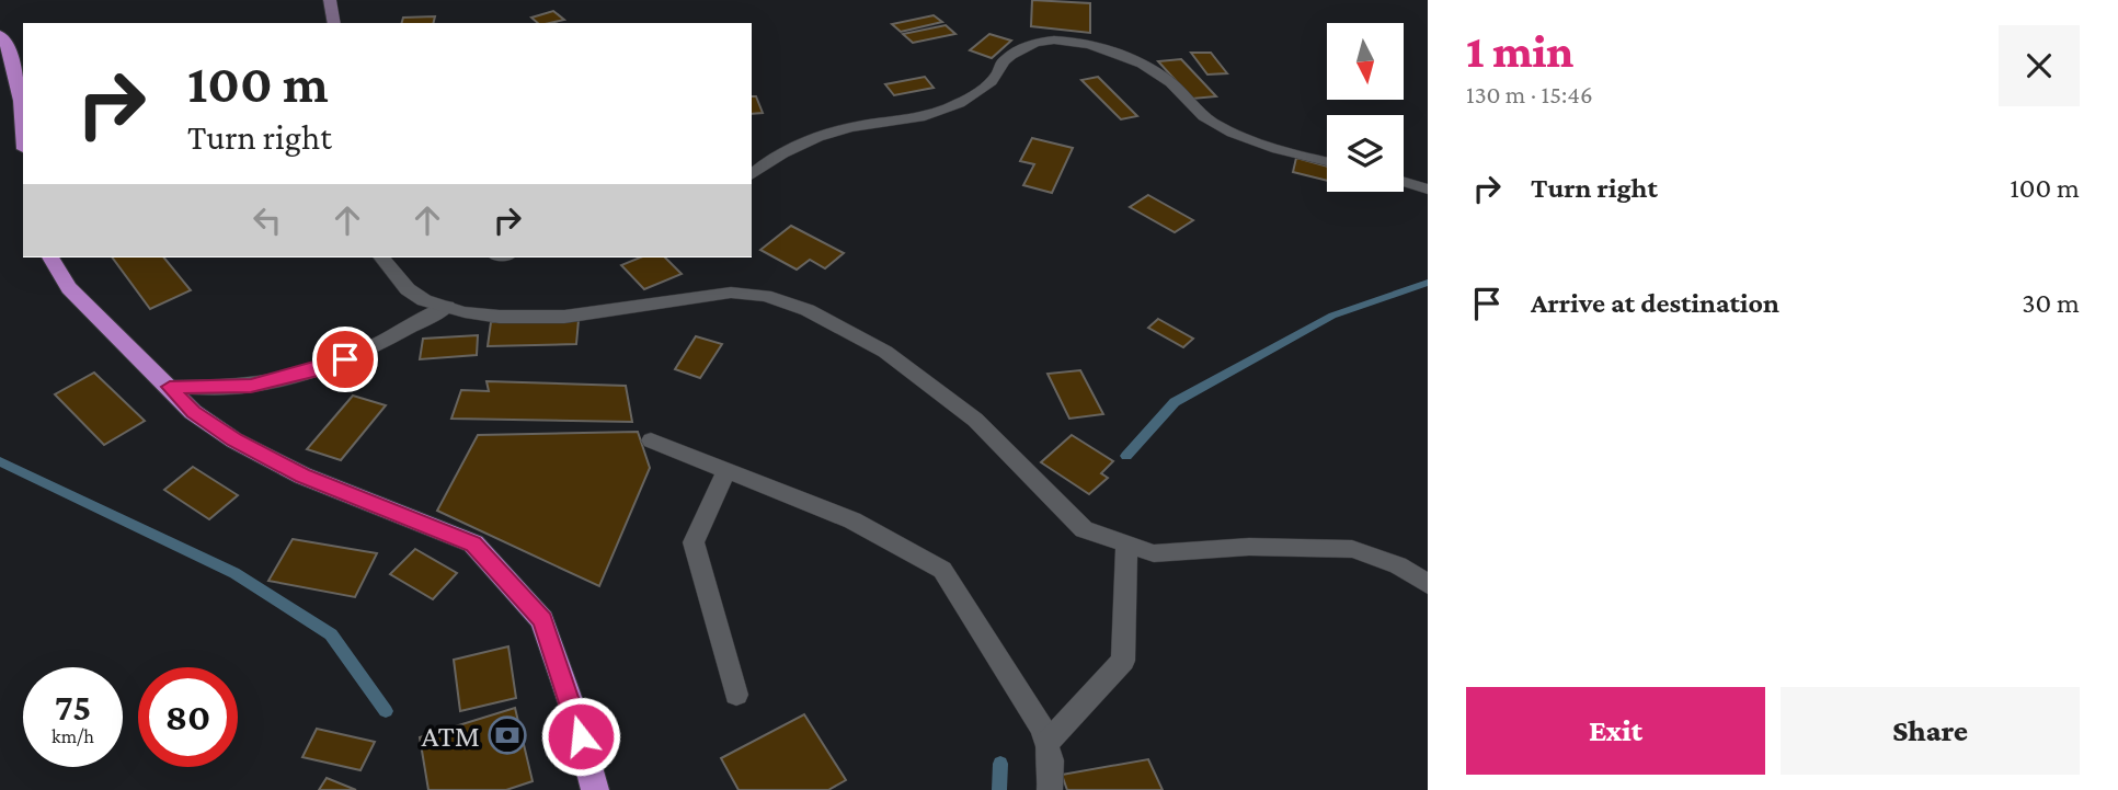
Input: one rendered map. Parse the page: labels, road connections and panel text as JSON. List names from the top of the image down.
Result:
{
  "places": {
    "bank": ["ATM"]
  },
  "north": "bottom",
  "page": {
    "heading": ["1 min", "130 m · 15:46"],
    "turn": ["100 m", "Turn right"],
    "list": [
      {
        "name": "Turn right",
        "value": "100 m"
      },
      {
        "name": "Arrive at destination",
        "value": "30 m"
      }
    ],
    "speed": "75 km/h",
    "limit": "80",
    "buttons": ["Exit", "Share"]
  }
}
